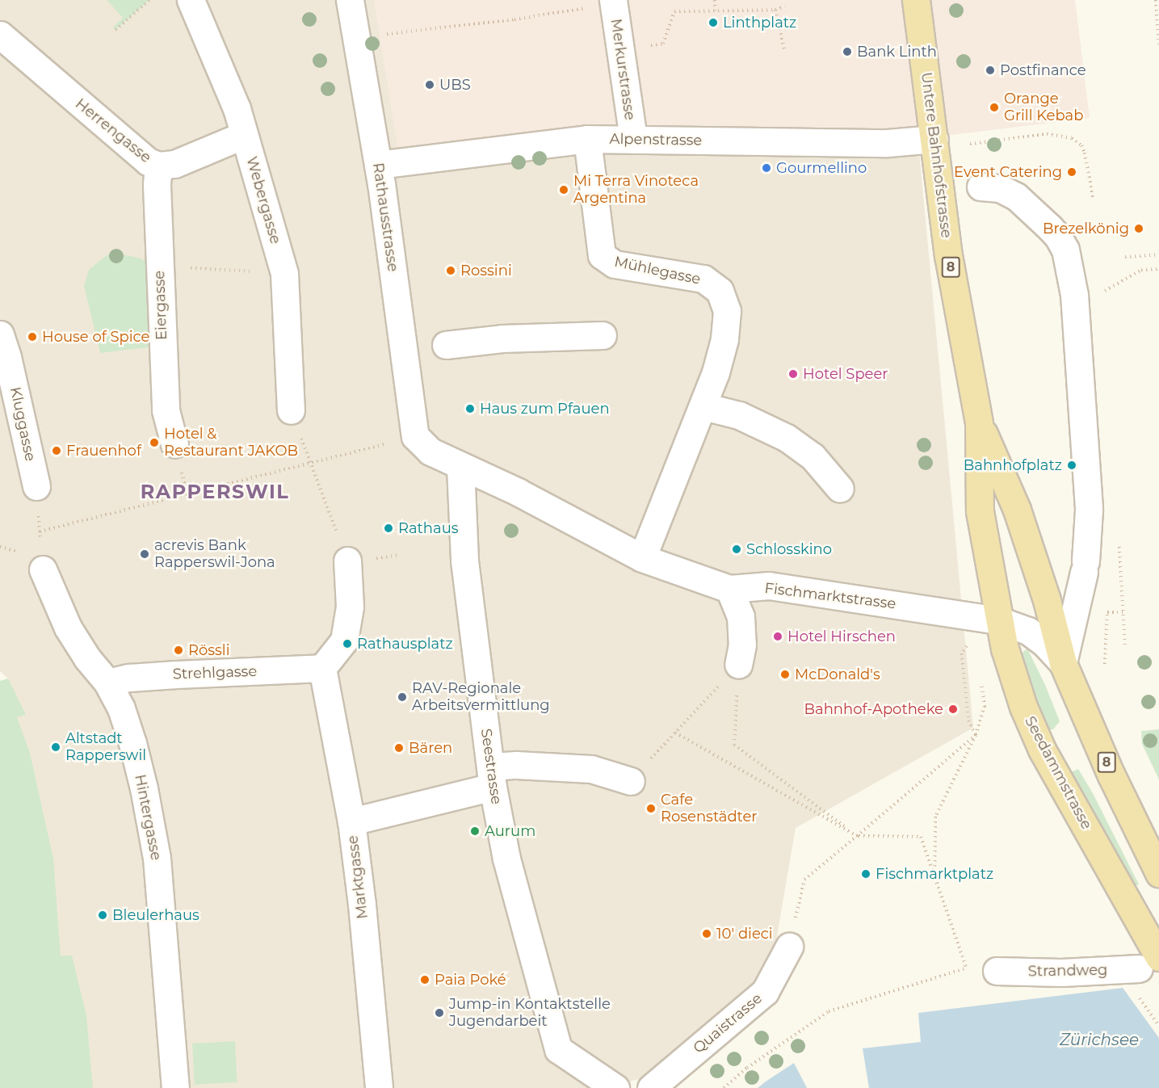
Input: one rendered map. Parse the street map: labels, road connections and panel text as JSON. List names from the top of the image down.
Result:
{
  "streets": {
    "main road": ["Untere Bahnhofstrasse", "8", "Seedammstrasse"],
    "street": [
      "Merkurstrasse",
      "Herrengasse",
      "Alpenstrasse",
      "Webergasse",
      "Rathausstrasse",
      "Mühlegasse",
      "Eiergasse",
      "Kluggasse",
      "Fischmarktstrasse",
      "Strehlgasse",
      "Seestrasse",
      "Hintergasse",
      "Marktgasse",
      "Strandweg",
      "Quaistrasse"
    ]
  },
  "crossings": [
    ["Merkurstrasse", "Alpenstrasse"],
    ["Herrengasse", "Webergasse"],
    ["Herrengasse", "Eiergasse"],
    ["Alpenstrasse", "Untere Bahnhofstrasse"],
    ["Alpenstrasse", "Rathausstrasse"],
    ["Alpenstrasse", "Mühlegasse"],
    ["Untere Bahnhofstrasse", "8"],
    ["Untere Bahnhofstrasse", "Fischmarktstrasse"],
    ["Untere Bahnhofstrasse", "Seedammstrasse"],
    ["Rathausstrasse", "Fischmarktstrasse"],
    ["8", "Fischmarktstrasse"],
    ["Mühlegasse", "Fischmarktstrasse"],
    ["Fischmarktstrasse", "Seestrasse"],
    ["Fischmarktstrasse", "Seedammstrasse"],
    ["Strehlgasse", "Hintergasse"],
    ["Strehlgasse", "Marktgasse"],
    ["Seedammstrasse", "Strandweg"]
  ],
  "districts": ["RAPPERSWIL"],
  "water": ["Zürichsee"],
  "places": [
    "Linthplatz",
    "Bank Linth",
    "Postfinance",
    "UBS",
    "Orange Grill Kebab",
    "Gourmellino",
    "Event Catering",
    "Mi Terra Vinoteca Argentina",
    "Brezelkönig",
    "Rossini",
    "House of Spice",
    "Hotel Speer",
    "Haus zum Pfauen",
    "Hotel & Restaurant JAKOB",
    "Frauenhof",
    "Bahnhofplatz",
    "Rathaus",
    "Schlosskino",
    "acrevis Bank Rapperswil-Jona",
    "Hotel Hirschen",
    "Rathausplatz",
    "Rössli",
    "McDonald's",
    "RAV-Regionale Arbeitsvermittlung",
    "Bahnhof-Apotheke",
    "Altstadt Rapperswil",
    "Bären",
    "Cafe Rosenstädter",
    "Aurum",
    "Fischmarktplatz",
    "Bleulerhaus",
    "10' dieci",
    "Paia Poké",
    "Jump-in Kontaktstelle Jugendarbeit"
  ]
}
